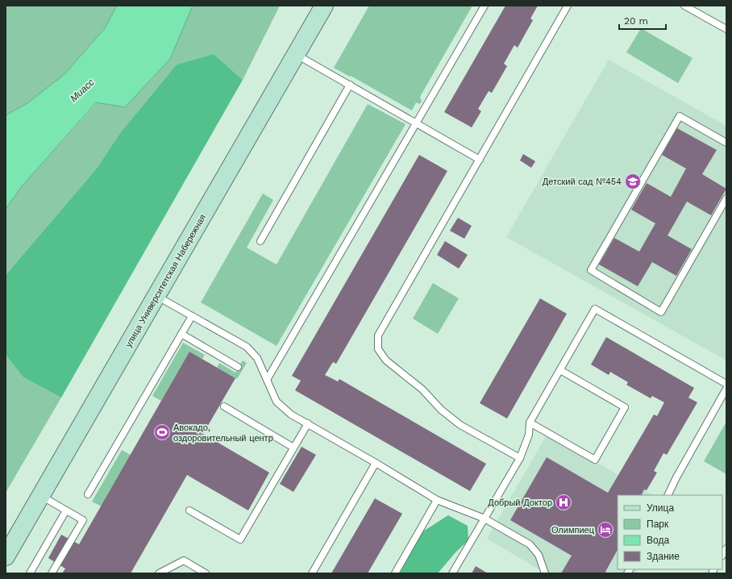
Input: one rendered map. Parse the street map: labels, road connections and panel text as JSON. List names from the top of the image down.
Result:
{
  "streets": {
    "main road": ["улица Университетская Набережная"]
  },
  "water": ["Миасс"],
  "places": {
    "school or university": ["Детский сад №454"],
    "sports": ["Авокадо, оздоровительный центр"],
    "hospital": ["Добрый Доктор"],
    "hotel": ["Олимпиец"]
  },
  "legend": [
    "Улица",
    "Парк",
    "Вода",
    "Здание"
  ],
  "scale_bar": "20 m"
}
